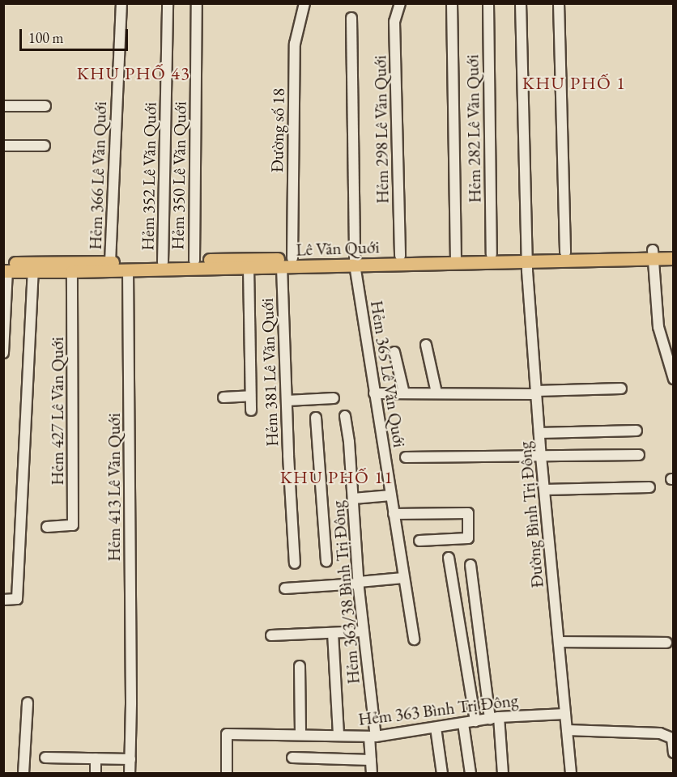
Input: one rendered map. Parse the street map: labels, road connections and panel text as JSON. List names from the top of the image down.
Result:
{
  "streets": {
    "main road": ["Lê Văn Quới"],
    "street": [
      "Hẻm 282 Lê Văn Quới",
      "Hẻm 298 Lê Văn Quới",
      "Đường số 18",
      "Hẻm 366 Lê Văn Quới",
      "Hẻm 350 Lê Văn Quới",
      "Hẻm 352 Lê Văn Quới",
      "Hẻm 381 Lê Văn Quới",
      "Hẻm 365 Lê Văn Quới",
      "Hẻm 427 Lê Văn Quới",
      "Hẻm 413 Lê Văn Quới",
      "Đường Bình Trị Đông",
      "Hẻm 363/38 Bình Trị Đông",
      "Hẻm 363 Bình Trị Đông"
    ]
  },
  "crossings": [
    ["Hẻm 282 Lê Văn Quới", "Lê Văn Quới"],
    ["Hẻm 298 Lê Văn Quới", "Lê Văn Quới"],
    ["Đường số 18", "Lê Văn Quới"],
    ["Hẻm 366 Lê Văn Quới", "Lê Văn Quới"],
    ["Hẻm 350 Lê Văn Quới", "Lê Văn Quới"],
    ["Hẻm 352 Lê Văn Quới", "Lê Văn Quới"],
    ["Lê Văn Quới", "Hẻm 381 Lê Văn Quới"],
    ["Lê Văn Quới", "Hẻm 365 Lê Văn Quới"],
    ["Lê Văn Quới", "Hẻm 427 Lê Văn Quới"],
    ["Lê Văn Quới", "Hẻm 413 Lê Văn Quới"],
    ["Lê Văn Quới", "Đường Bình Trị Đông"],
    ["Đường Bình Trị Đông", "Hẻm 363 Bình Trị Đông"],
    ["Hẻm 363/38 Bình Trị Đông", "Hẻm 363 Bình Trị Đông"]
  ],
  "districts": ["KHU PHỐ 43", "KHU PHỐ 1", "KHU PHỐ 11"],
  "scale_bar": "100 m"
}
